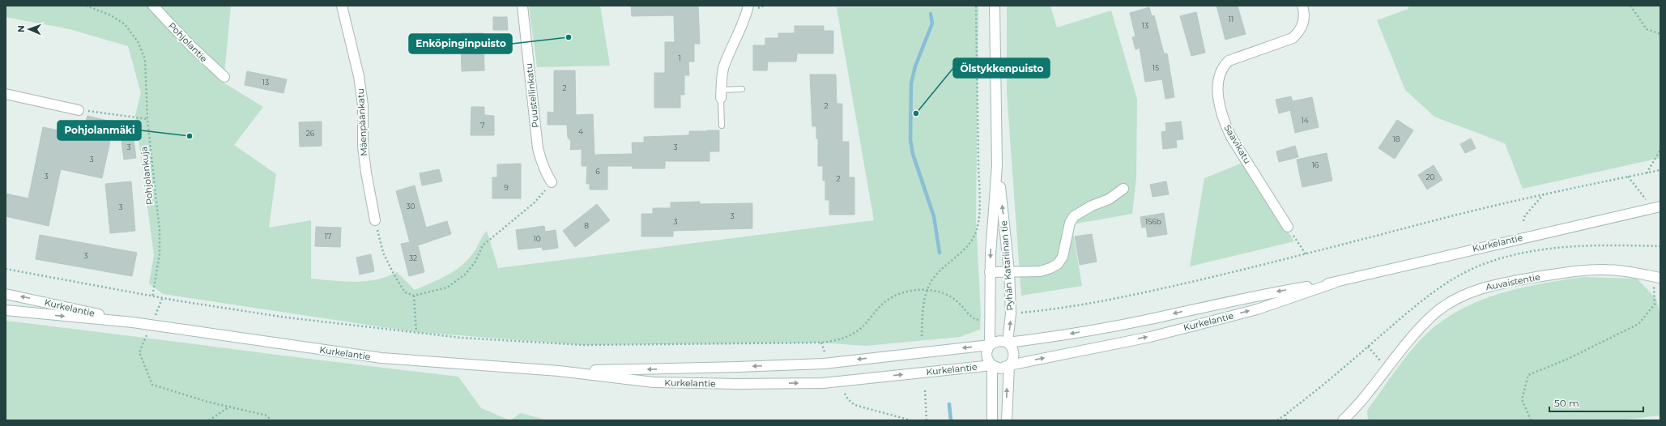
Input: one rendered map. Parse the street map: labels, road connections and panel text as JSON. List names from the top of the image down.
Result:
{
  "streets": {
    "street": [
      "Pohjolantie",
      "Puustellinkatu",
      "Mäenpäänkatu",
      "Saavikatu",
      "Kurkelantie",
      "Pyhän Katariinan tie",
      "Auvaistentie"
    ],
    "path": ["Pohjolankuja"]
  },
  "crossings": [
    ["Kurkelantie", "Pyhän Katariinan tie"]
  ],
  "places": ["Enköpinginpuisto", "Ölstykkenpuisto", "Pohjolanmäki"],
  "house_numbers": [
    "11",
    "13",
    "1",
    "15",
    "13",
    "2",
    "2",
    "14",
    "7",
    "4",
    "26",
    "18",
    "3",
    "3",
    "3",
    "16",
    "6",
    "3",
    "20",
    "2",
    "9",
    "30",
    "3",
    "3",
    "3",
    "156b",
    "8",
    "17",
    "10",
    "3",
    "32"
  ],
  "scale_bar": "50 m",
  "north": "left"
}
